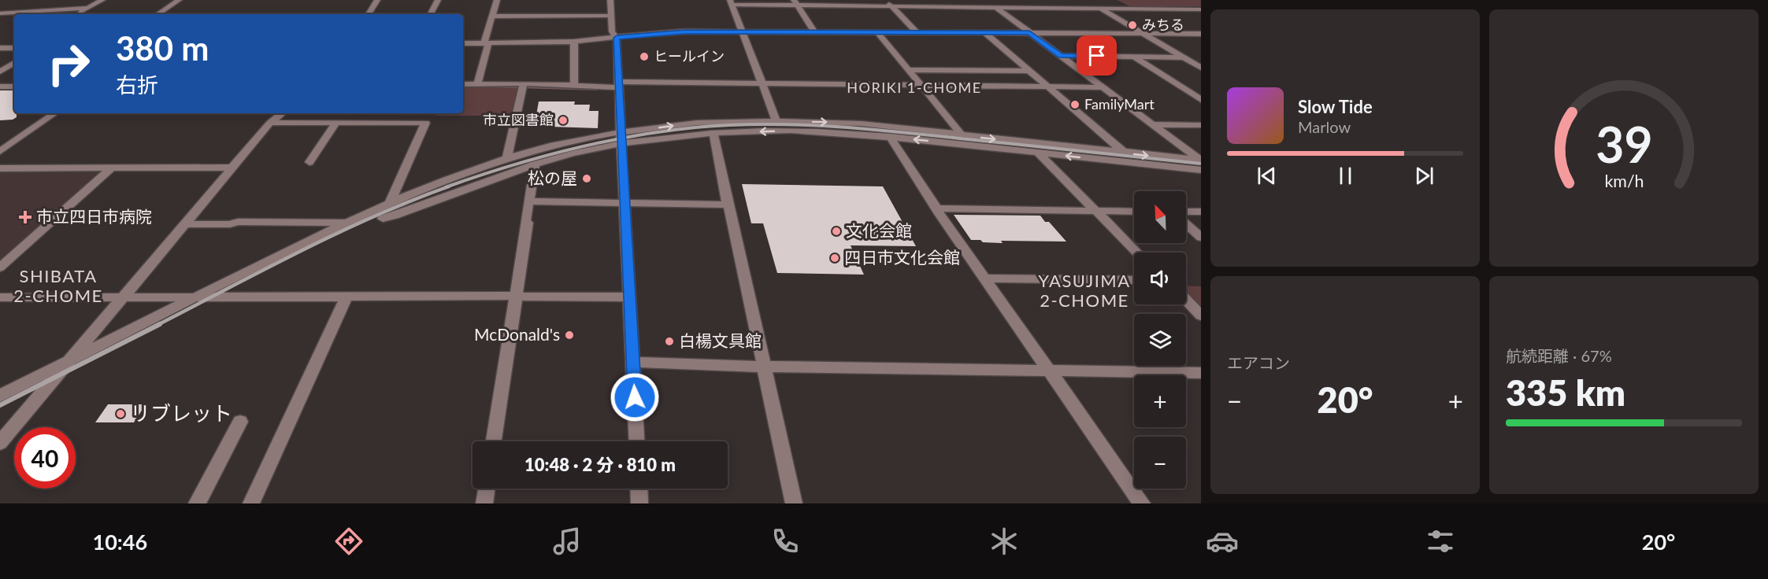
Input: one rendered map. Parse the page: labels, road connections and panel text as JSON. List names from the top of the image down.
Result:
{
  "districts": ["HORIKI 1-CHOME", "SHIBATA 2-CHOME", "YASUJIMA 2-CHOME"],
  "places": {
    "other": [
      "みちる",
      "ヒールイン",
      "FamilyMart",
      "市立図書館",
      "松の屋",
      "文化会館",
      "四日市文化会館",
      "McDonald's",
      "白楊文具館",
      "リブレット"
    ],
    "health": ["市立四日市病院"]
  },
  "north": "top left",
  "page": {
    "turn": ["380 m", "右折"],
    "song": ["Slow Tide", "Marlow"],
    "map_buttons": ["+", "−"],
    "tile": [
      "エアコン",
      ["航続距離 · 67%", "335 km"]
    ],
    "heat": ["−", "20°", "+"],
    "limit": "40",
    "trip": "10:48 · 2 分 · 810 m",
    "tabs": ["10:46", "20°"],
    "gauge": ["39", "km/h"]
  }
}
